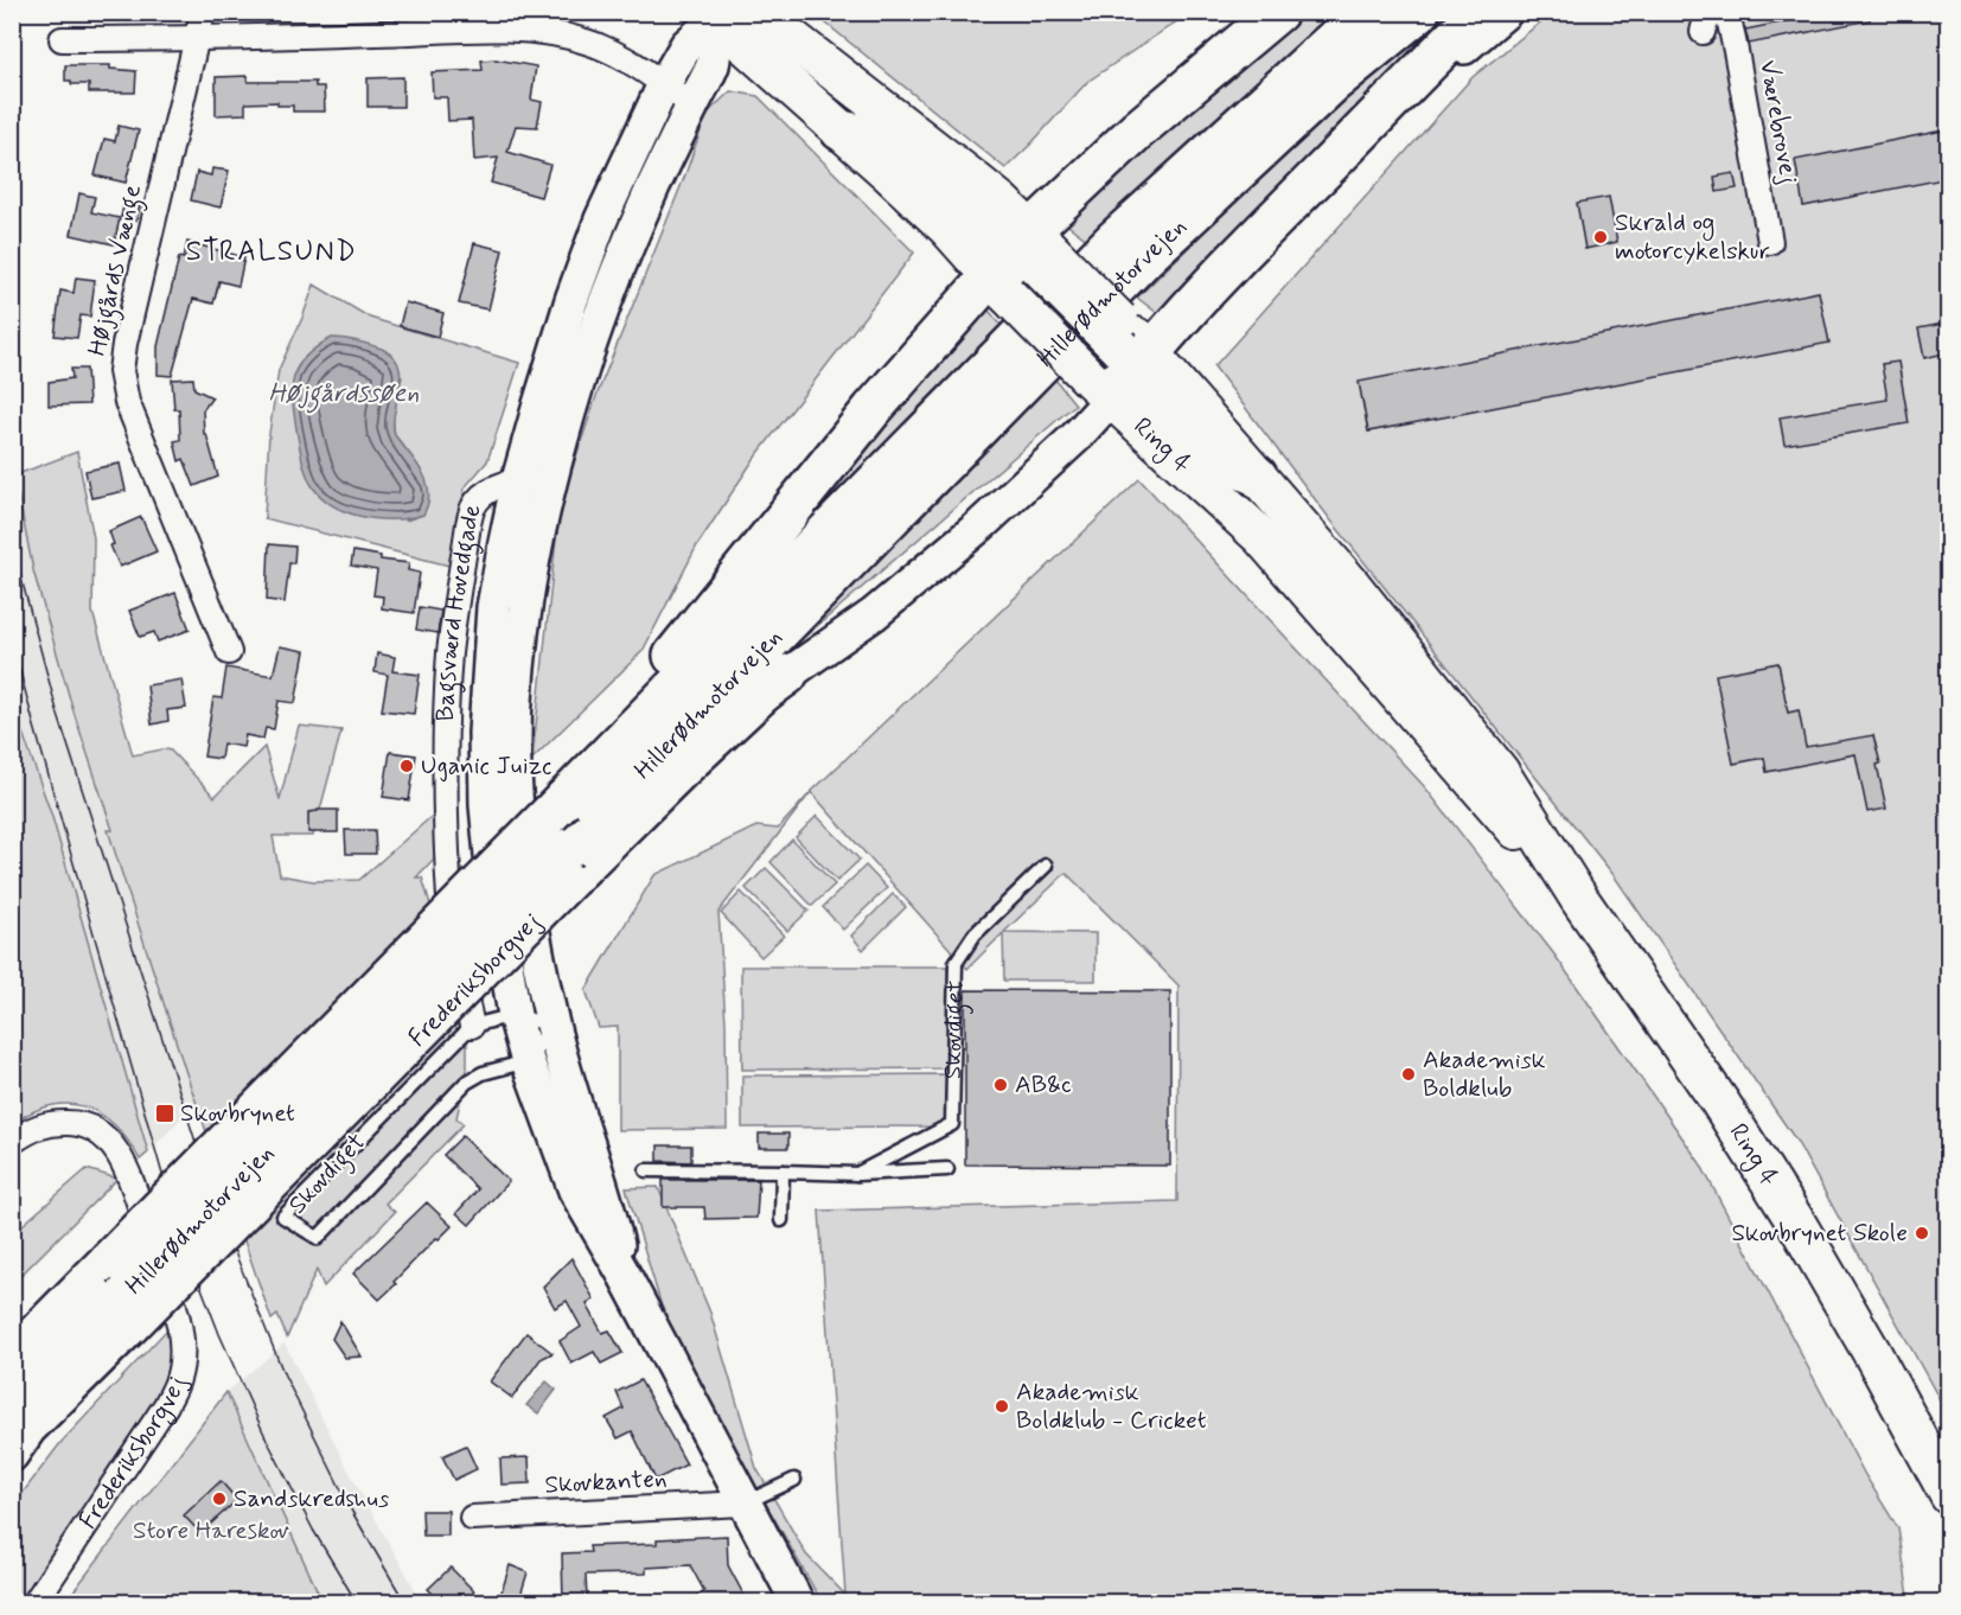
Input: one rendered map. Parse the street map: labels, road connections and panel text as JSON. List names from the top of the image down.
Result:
{
  "streets": {
    "highway": ["Hillerødmotorvejen"],
    "main road": ["Ring 4"],
    "street": [
      "Værebrovej",
      "Højgårds Vænge",
      "Bagsværd Hovedgade",
      "Frederiksborgvej",
      "Skovkanten"
    ],
    "lane": ["Skovdiget"]
  },
  "crossings": [
    ["Bagsværd Hovedgade", "Skovdiget"]
  ],
  "districts": ["STRALSUND"],
  "water": ["Højgårdssøen"],
  "parks": ["Store Hareskov"],
  "places": {
    "other": [
      "Skrald og motorcykelskur",
      "Uganic Juizc",
      "Akademisk Boldklub",
      "AB&c",
      "Skovbrynet Skole",
      "Akademisk Boldklub - Cricket",
      "Sandskredshus"
    ],
    "transit": ["Skovbrynet"]
  }
}
